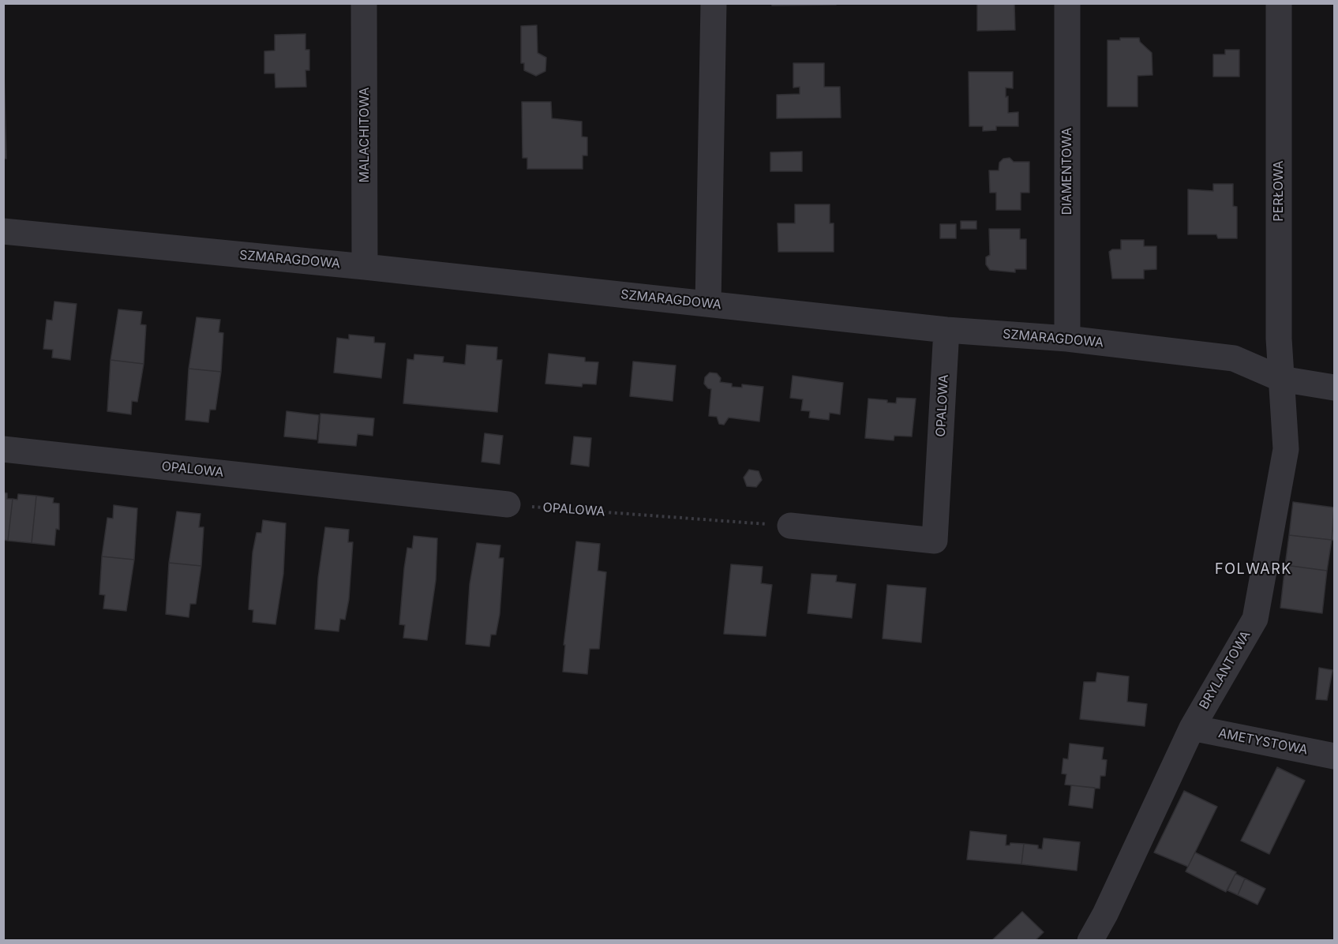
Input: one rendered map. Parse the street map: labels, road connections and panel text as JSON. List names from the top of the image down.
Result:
{
  "streets": {
    "street": [
      "MALACHITOWA",
      "DIAMENTOWA",
      "PERŁOWA",
      "SZMARAGDOWA",
      "OPALOWA",
      "BRYLANTOWA",
      "AMETYSTOWA"
    ]
  },
  "crossings": [
    ["MALACHITOWA", "SZMARAGDOWA"],
    ["DIAMENTOWA", "SZMARAGDOWA"],
    ["PERŁOWA", "SZMARAGDOWA"],
    ["PERŁOWA", "BRYLANTOWA"],
    ["SZMARAGDOWA", "OPALOWA"],
    ["SZMARAGDOWA", "BRYLANTOWA"],
    ["BRYLANTOWA", "AMETYSTOWA"]
  ],
  "districts": ["FOLWARK"]
}
